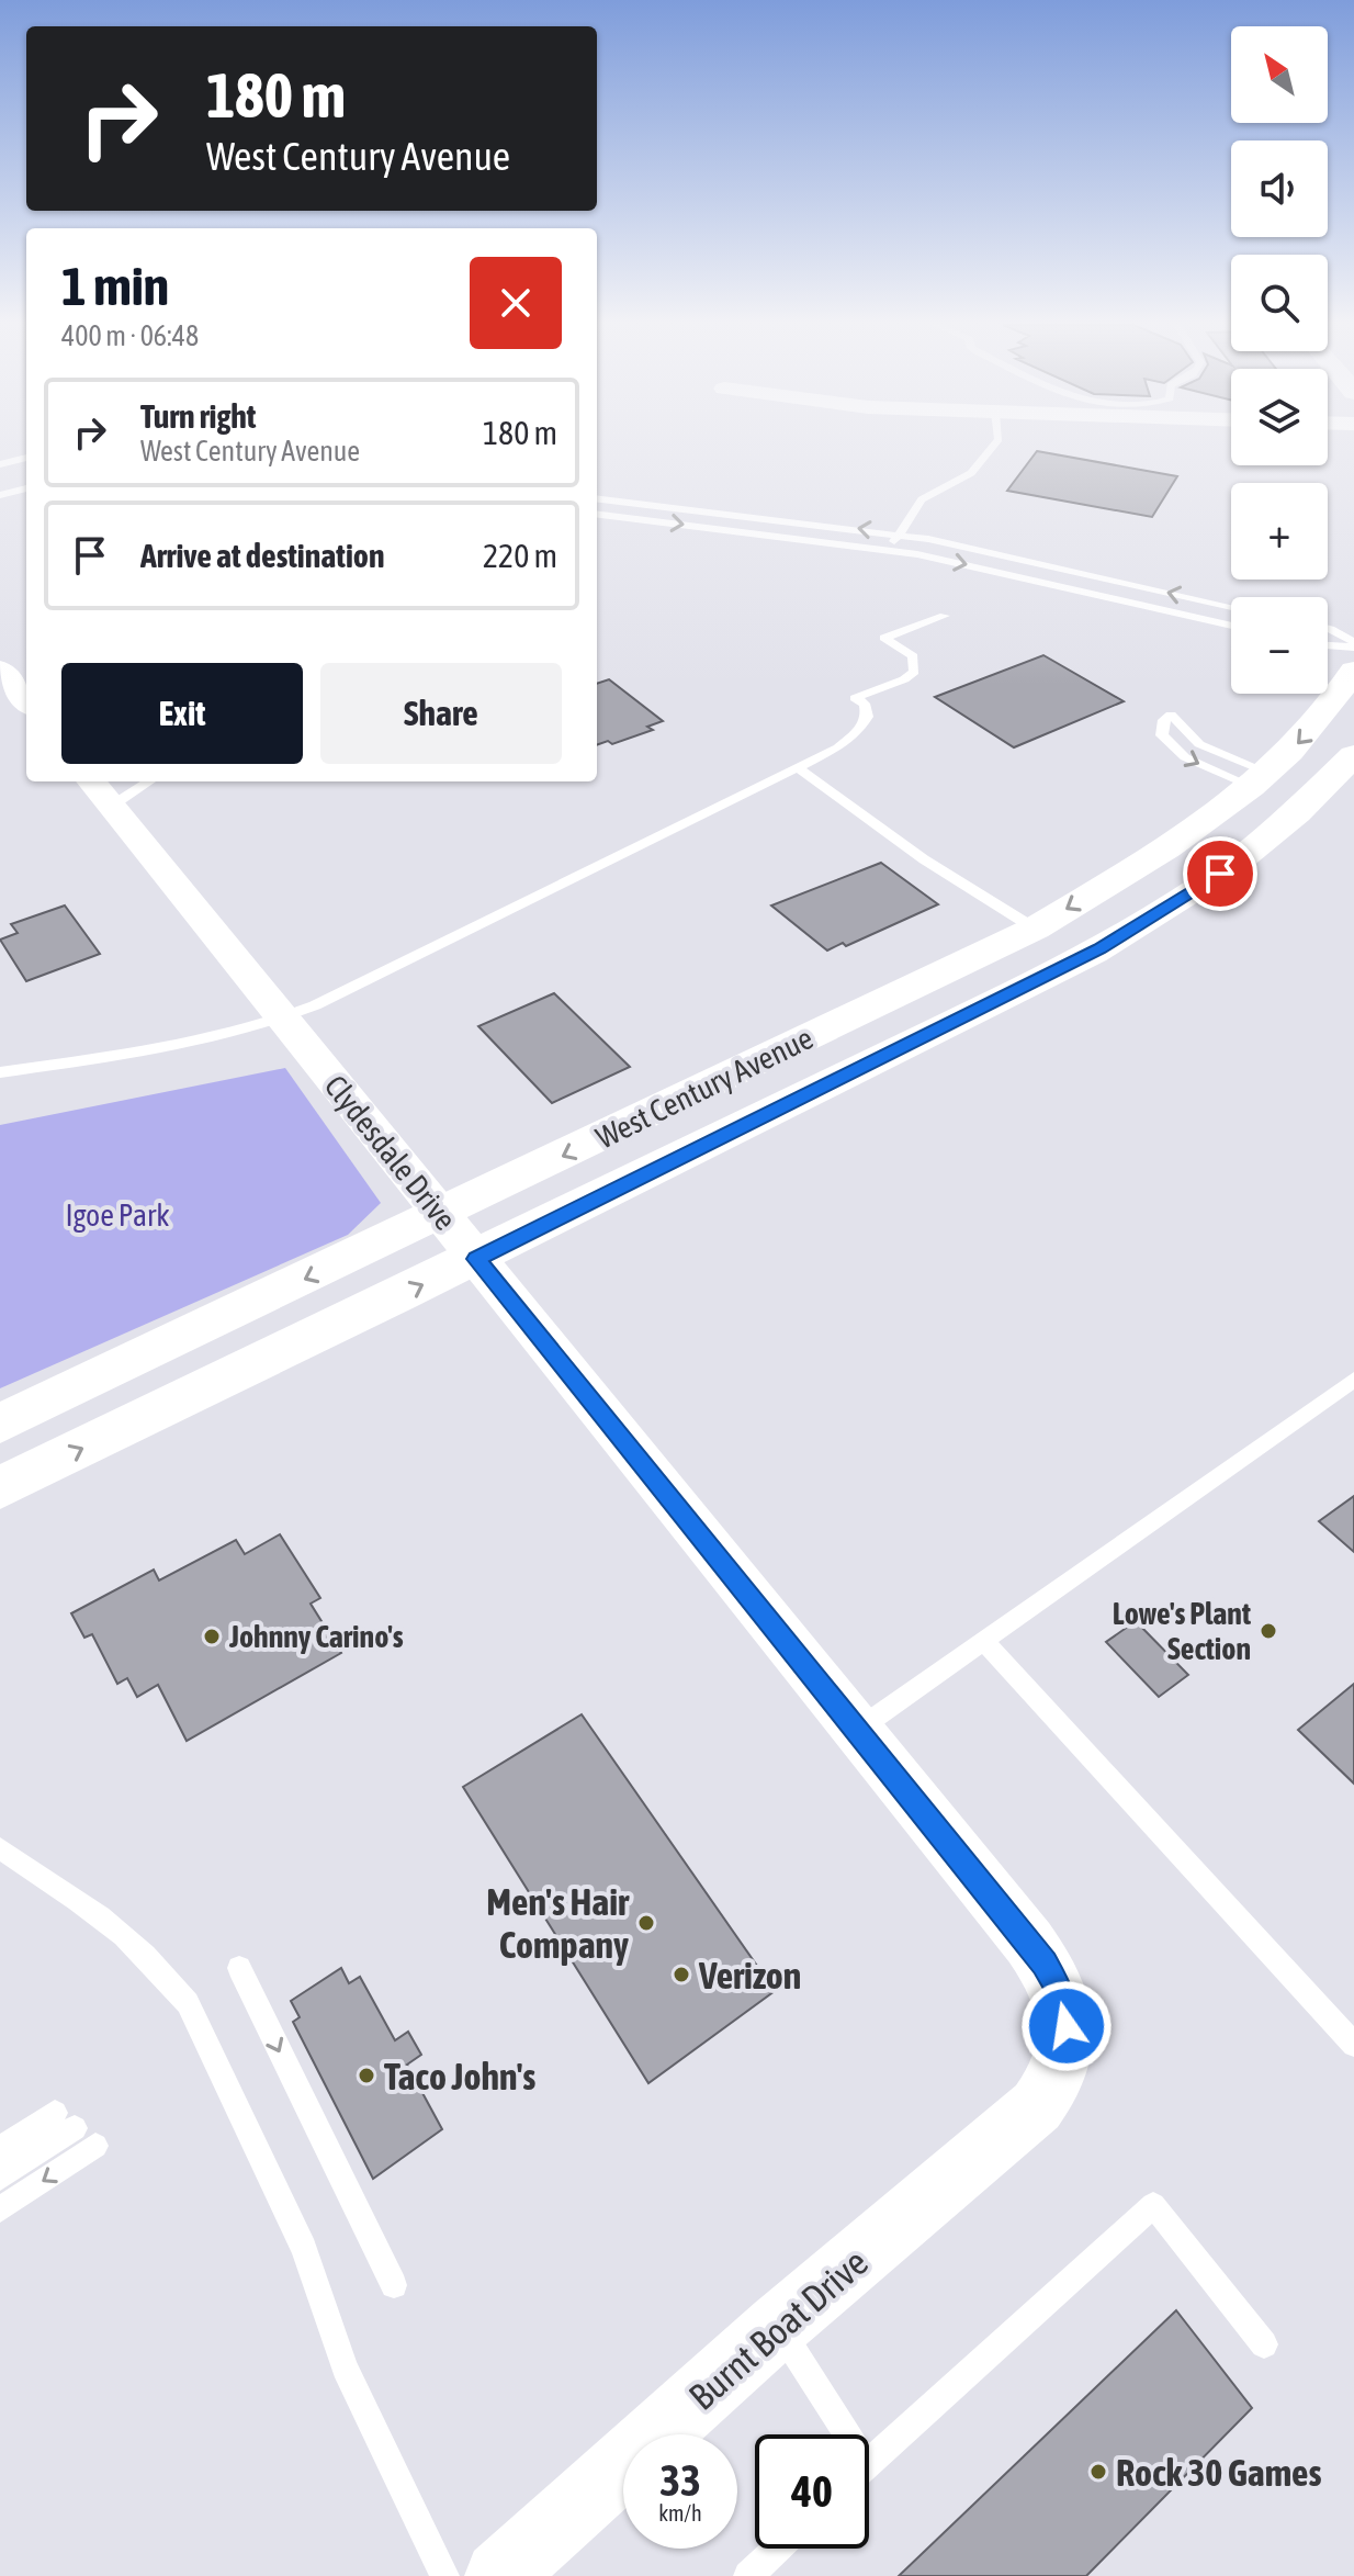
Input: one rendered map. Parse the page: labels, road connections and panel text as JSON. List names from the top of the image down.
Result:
{
  "streets": {
    "main road": ["West Century Avenue"],
    "street": ["Clydesdale Drive", "Burnt Boat Drive"]
  },
  "crossings": [
    ["West Century Avenue", "Clydesdale Drive"],
    ["Clydesdale Drive", "Burnt Boat Drive"]
  ],
  "parks": ["Igoe Park"],
  "places": [
    "Lowe's Plant Section",
    "Johnny Carino's",
    "Men's Hair Company",
    "Verizon",
    "Taco John's",
    "Rock 30 Games"
  ],
  "north": "top left",
  "page": {
    "map_buttons": ["+", "−"],
    "turn": ["180 m", "West Century Avenue"],
    "heading": ["1 min", "400 m · 06:48"],
    "list": [
      {
        "name": "Turn right",
        "note": "West Century Avenue",
        "value": "180 m"
      },
      {
        "name": "Arrive at destination",
        "value": "220 m"
      }
    ],
    "buttons": ["Exit", "Share"],
    "speed": "33 km/h",
    "limit": "40"
  }
}
